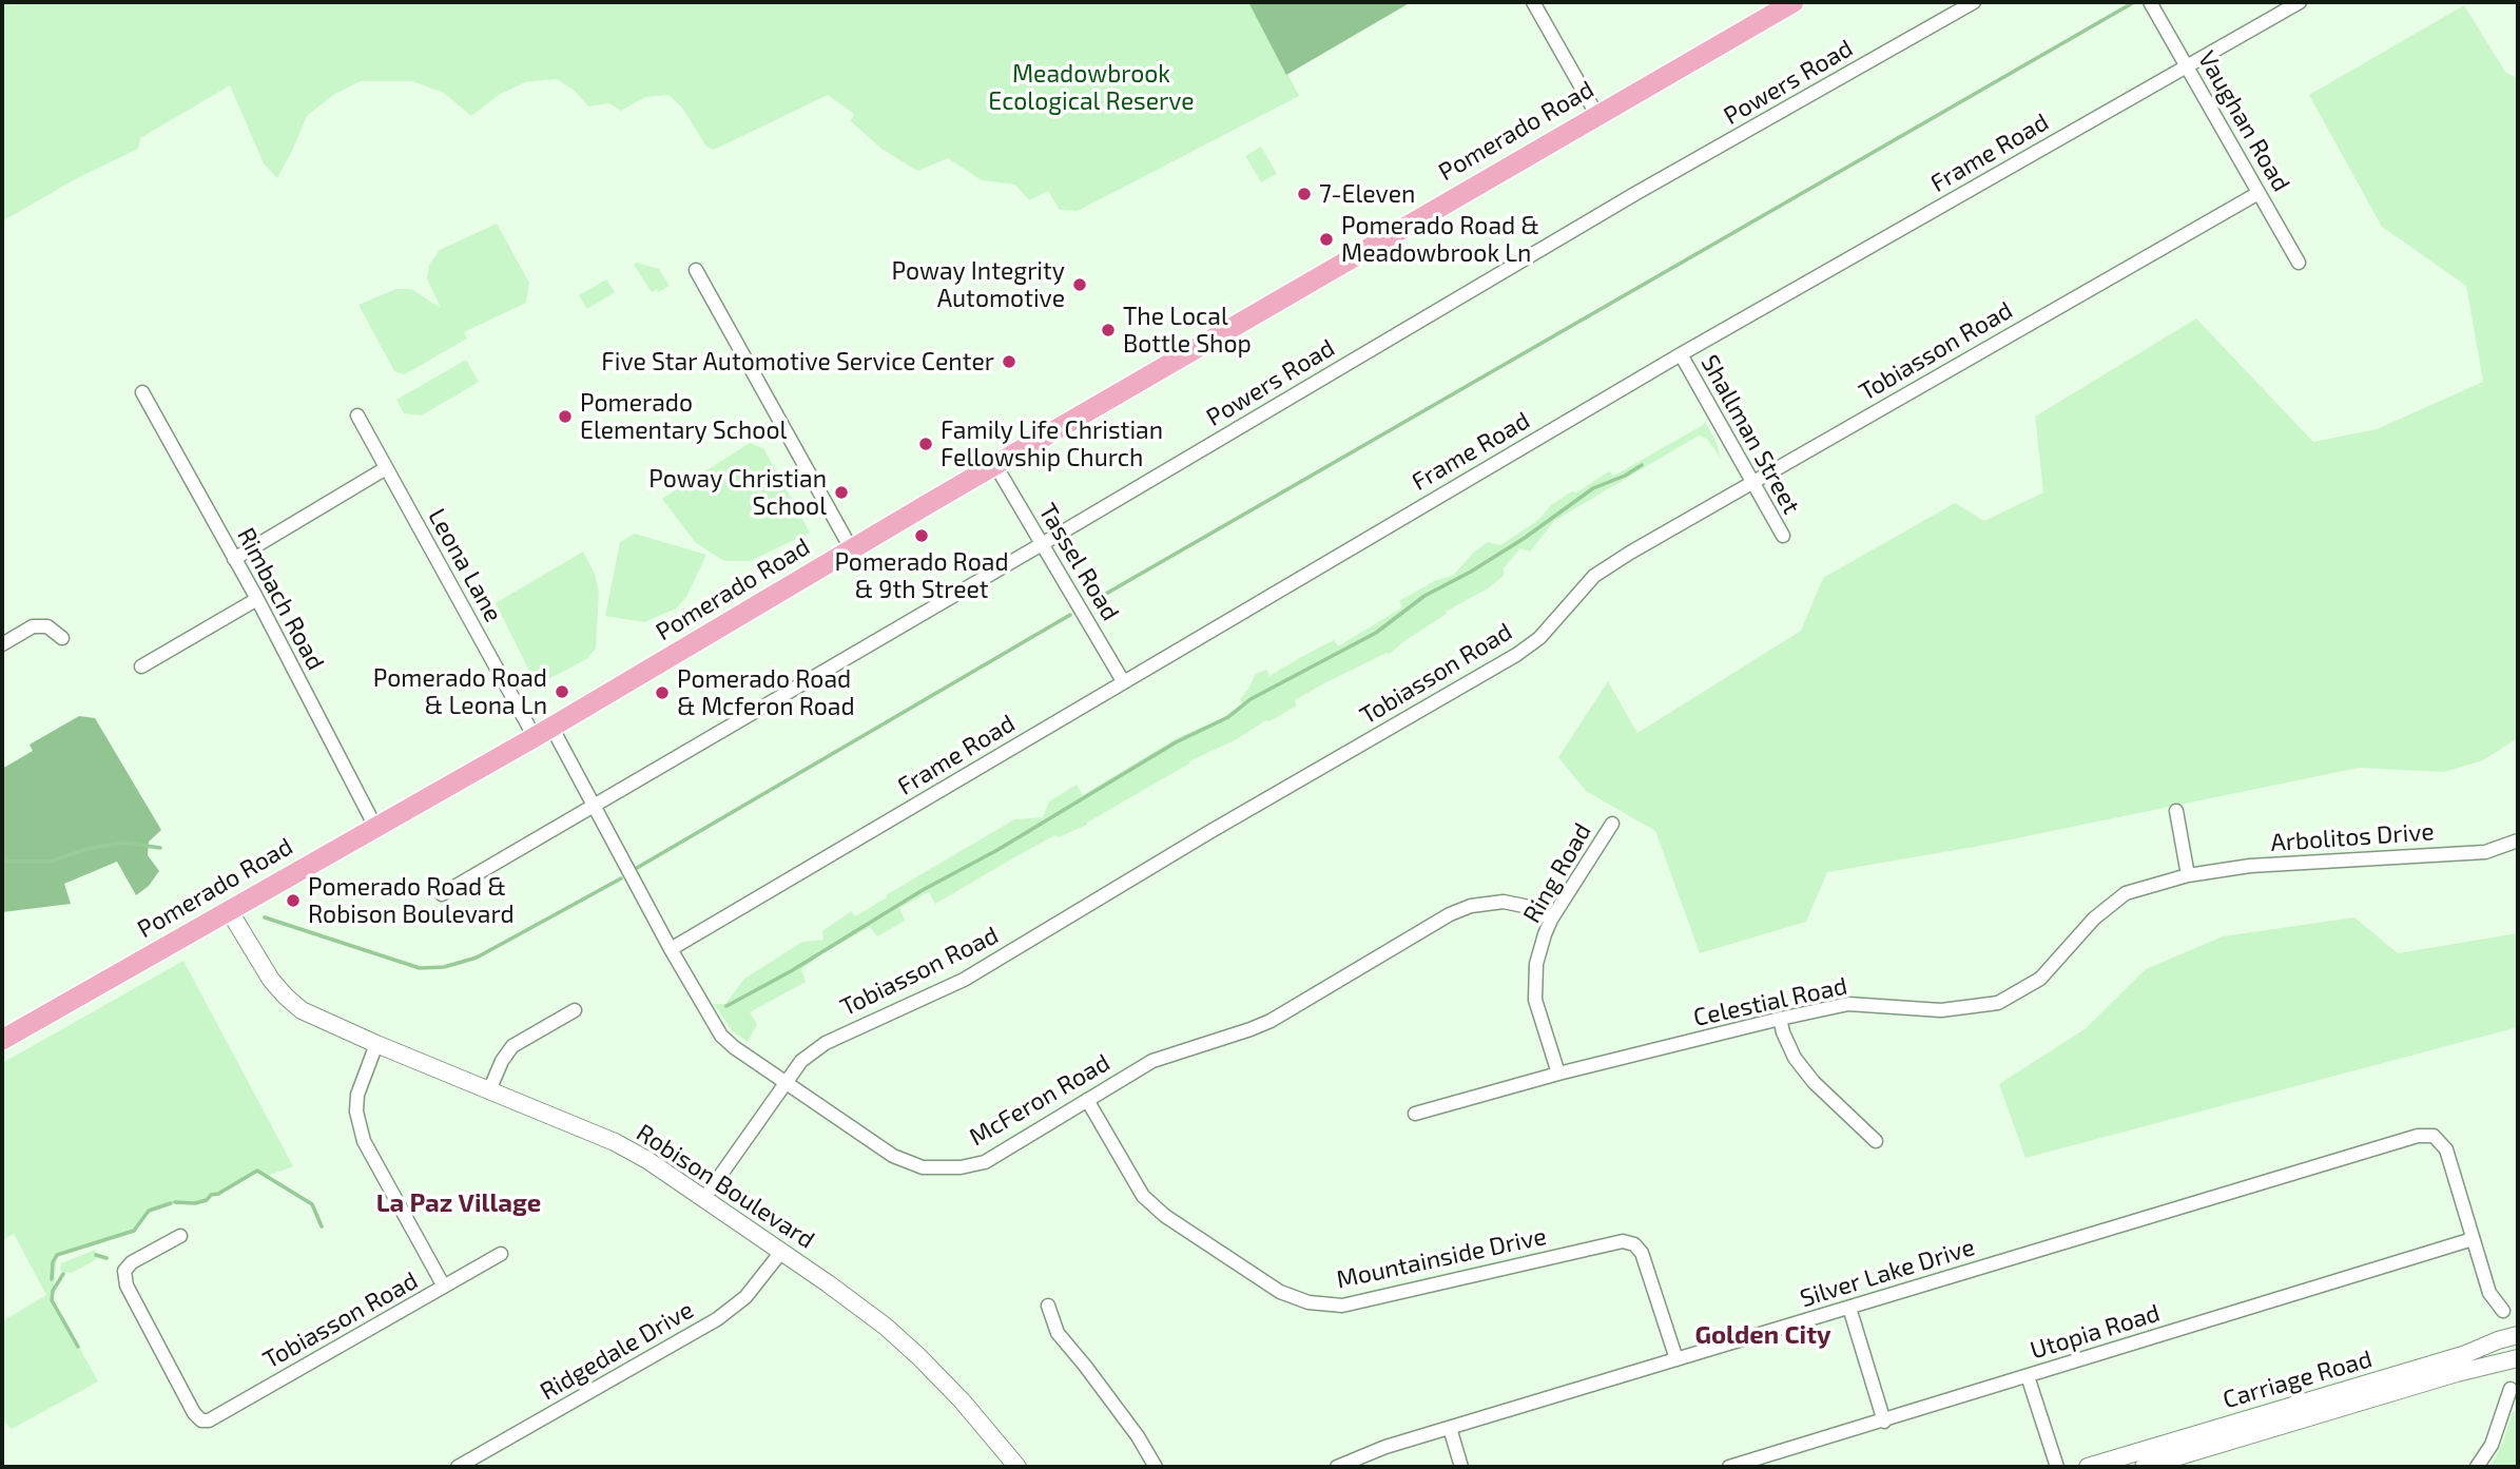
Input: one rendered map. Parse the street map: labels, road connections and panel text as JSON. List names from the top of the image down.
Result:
{
  "streets": {
    "main road": ["Pomerado Road"],
    "street": [
      "Powers Road",
      "Vaughan Road",
      "Frame Road",
      "Tobiasson Road",
      "Shallman Street",
      "Tassel Road",
      "Leona Lane",
      "Rimbach Road",
      "Arbolitos Drive",
      "Ring Road",
      "Celestial Road",
      "McFeron Road",
      "Robison Boulevard",
      "Mountainside Drive",
      "Silver Lake Drive",
      "Utopia Road",
      "Ridgedale Drive",
      "Carriage Road"
    ]
  },
  "crossings": [
    ["Powers Road", "Tassel Road"],
    ["Powers Road", "McFeron Road"],
    ["Vaughan Road", "Frame Road"],
    ["Vaughan Road", "Tobiasson Road"],
    ["Pomerado Road", "Tassel Road"],
    ["Pomerado Road", "Leona Lane"],
    ["Pomerado Road", "Rimbach Road"],
    ["Pomerado Road", "McFeron Road"],
    ["Pomerado Road", "Robison Boulevard"],
    ["Frame Road", "Shallman Street"],
    ["Frame Road", "Tassel Road"],
    ["Frame Road", "McFeron Road"],
    ["Tobiasson Road", "Shallman Street"],
    ["Tobiasson Road", "McFeron Road"],
    ["Tobiasson Road", "Robison Boulevard"],
    ["Leona Lane", "McFeron Road"],
    ["Arbolitos Drive", "Celestial Road"],
    ["Ring Road", "Celestial Road"],
    ["Ring Road", "McFeron Road"],
    ["McFeron Road", "Mountainside Drive"],
    ["Robison Boulevard", "Ridgedale Drive"],
    ["Mountainside Drive", "Silver Lake Drive"],
    ["Silver Lake Drive", "Utopia Road"]
  ],
  "districts": ["La Paz Village", "Golden City"],
  "parks": ["Meadowbrook Ecological Reserve"],
  "places": [
    "7-Eleven",
    "Pomerado Road & Meadowbrook Ln",
    "Poway Integrity Automotive",
    "The Local Bottle Shop",
    "Five Star Automotive Service Center",
    "Pomerado Elementary School",
    "Family Life Christian Fellowship Church",
    "Poway Christian School",
    "Pomerado Road & 9th Street",
    "Pomerado Road & Leona Ln",
    "Pomerado Road & Mcferon Road",
    "Pomerado Road & Robison Boulevard"
  ]
}
